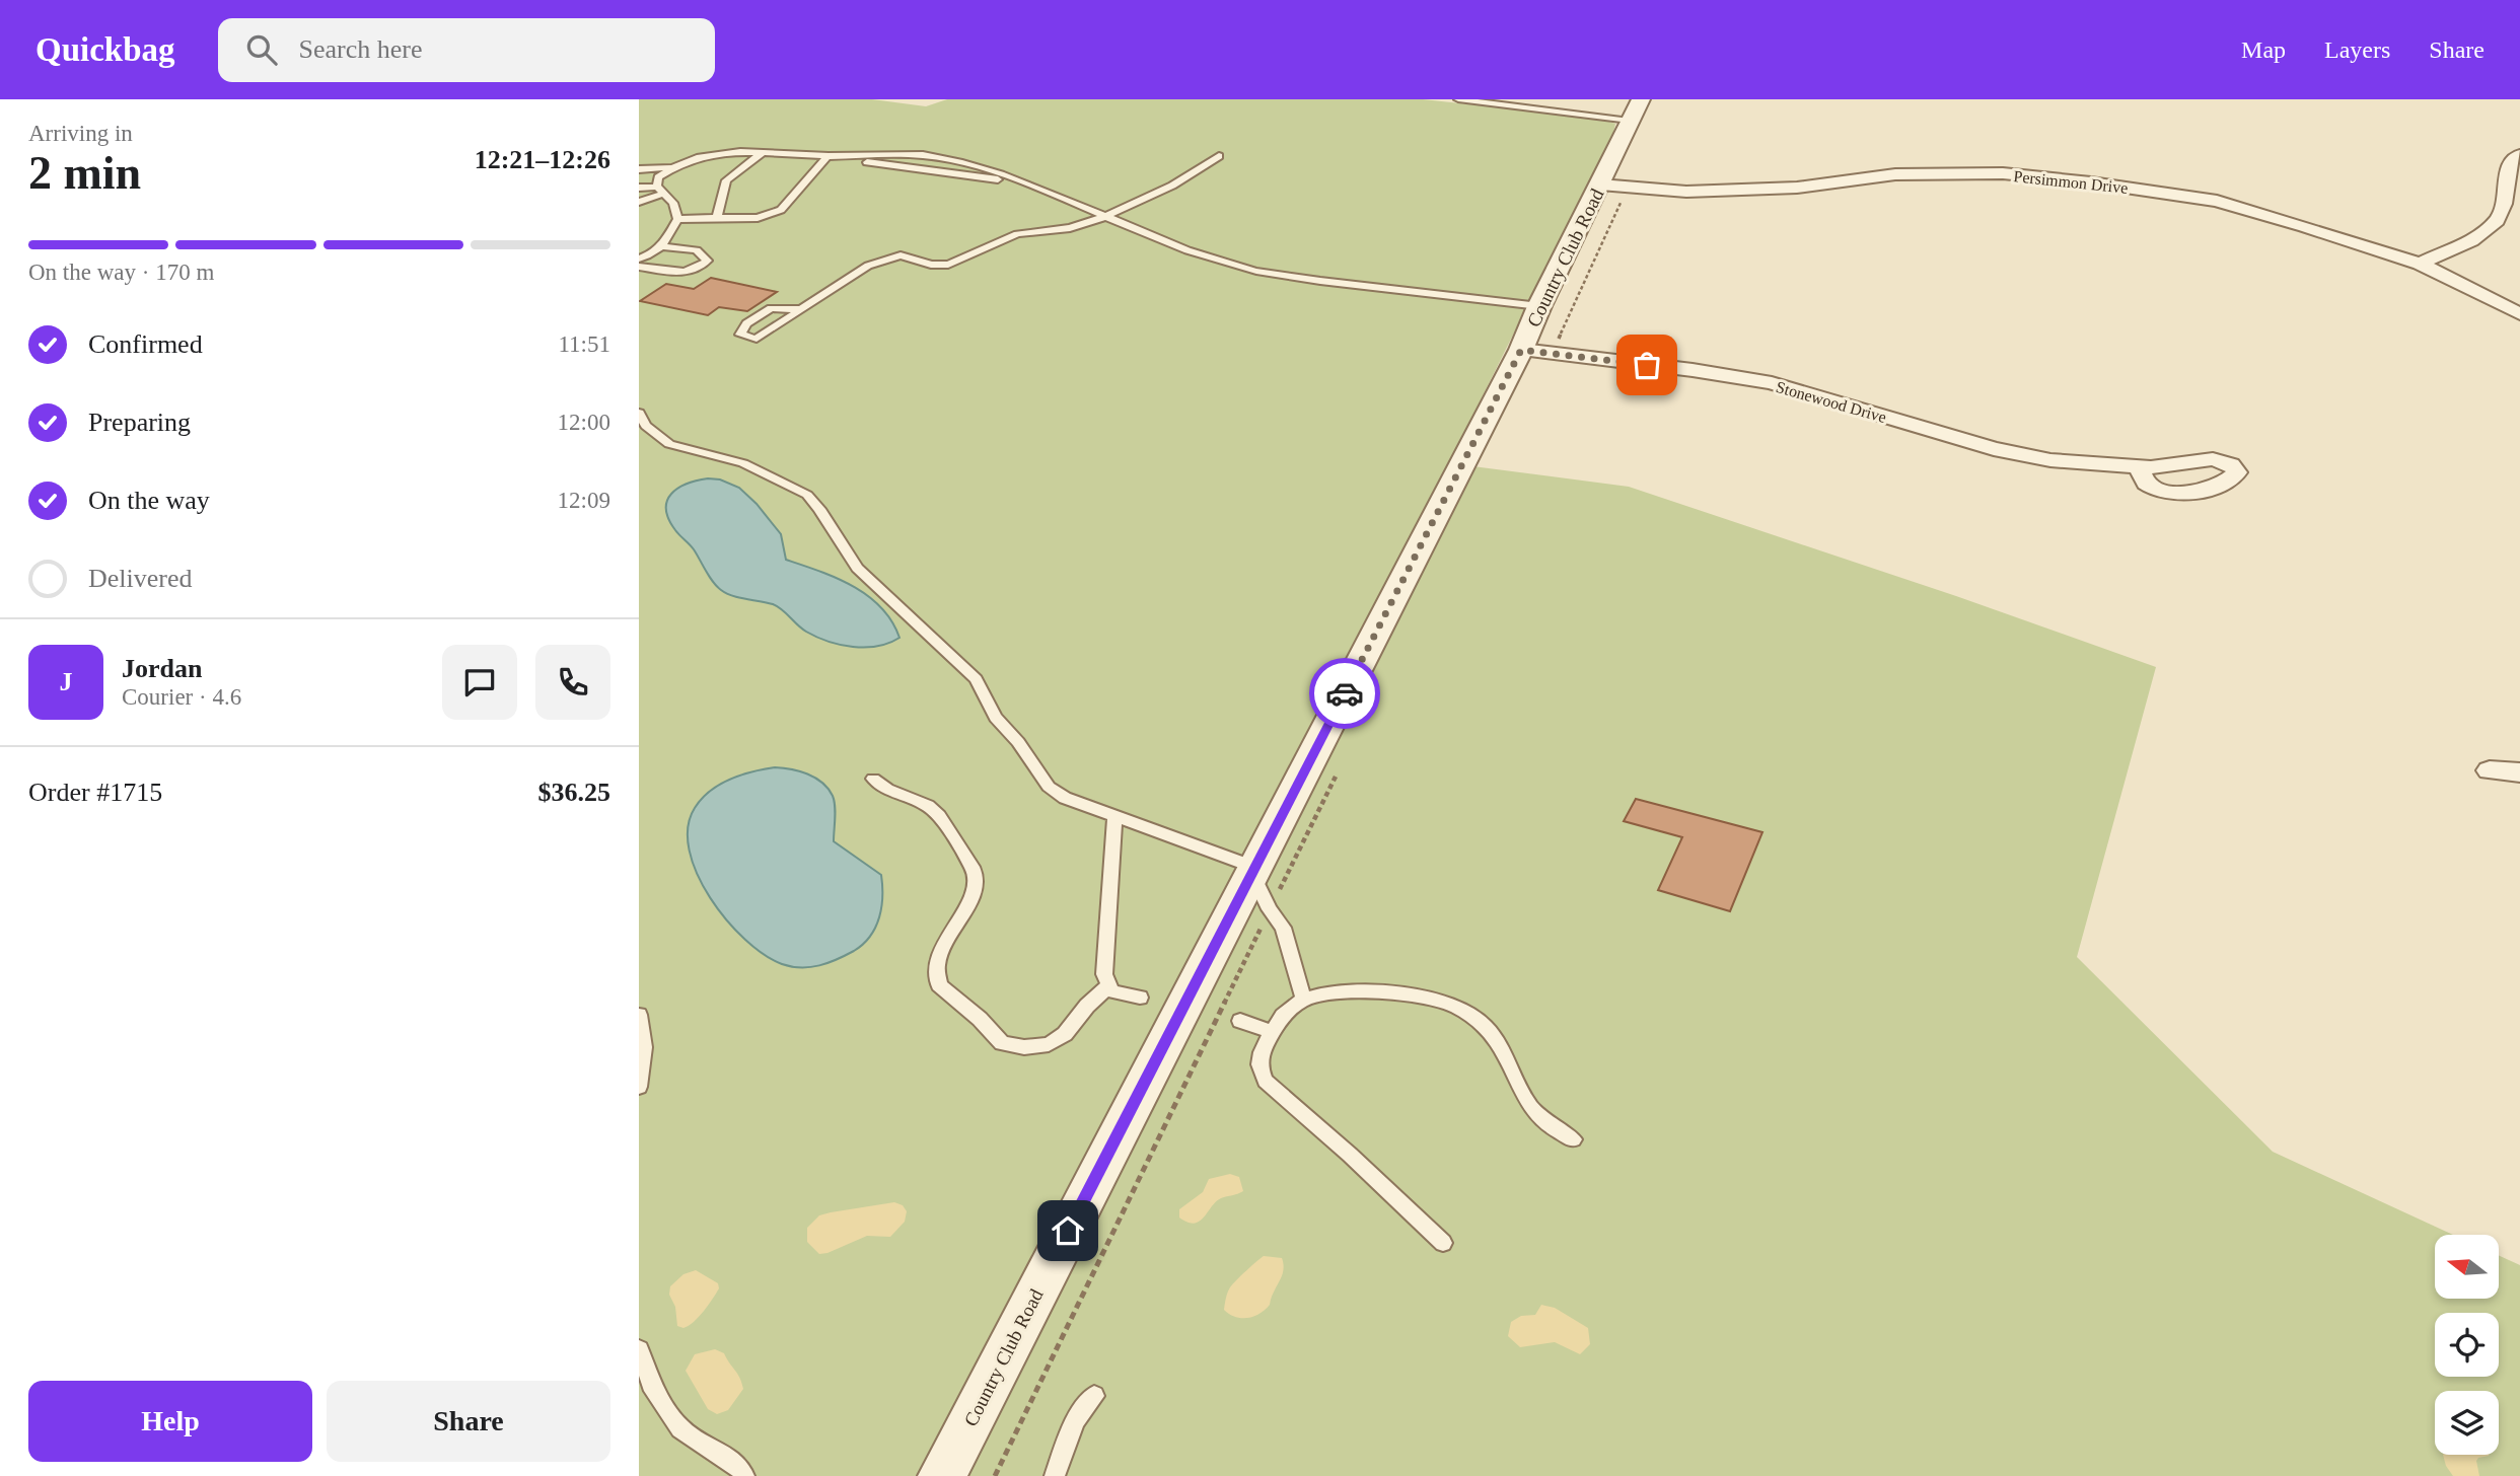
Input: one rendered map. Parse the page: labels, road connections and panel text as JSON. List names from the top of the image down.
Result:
{
  "streets": {
    "street": ["Persimmon Drive", "Country Club Road", "Stonewood Drive"]
  },
  "crossings": [
    ["Persimmon Drive", "Country Club Road"],
    ["Country Club Road", "Stonewood Drive"]
  ],
  "north": "left",
  "page": {
    "header": "Quickbag",
    "search": "Search here",
    "nav": ["Map", "Layers", "Share"],
    "heading": ["2 min", "Arriving in", "12:21–12:26"],
    "panel": [
      "Jordan",
      "Courier · 4.6",
      "Order #1715",
      "$36.25"
    ],
    "bar": "On the way · 170 m",
    "list": [
      ["Confirmed", "11:51"],
      ["Preparing", "12:00"],
      ["On the way", "12:09"],
      "Delivered"
    ],
    "round": "J",
    "buttons": ["Help", "Share"]
  }
}
